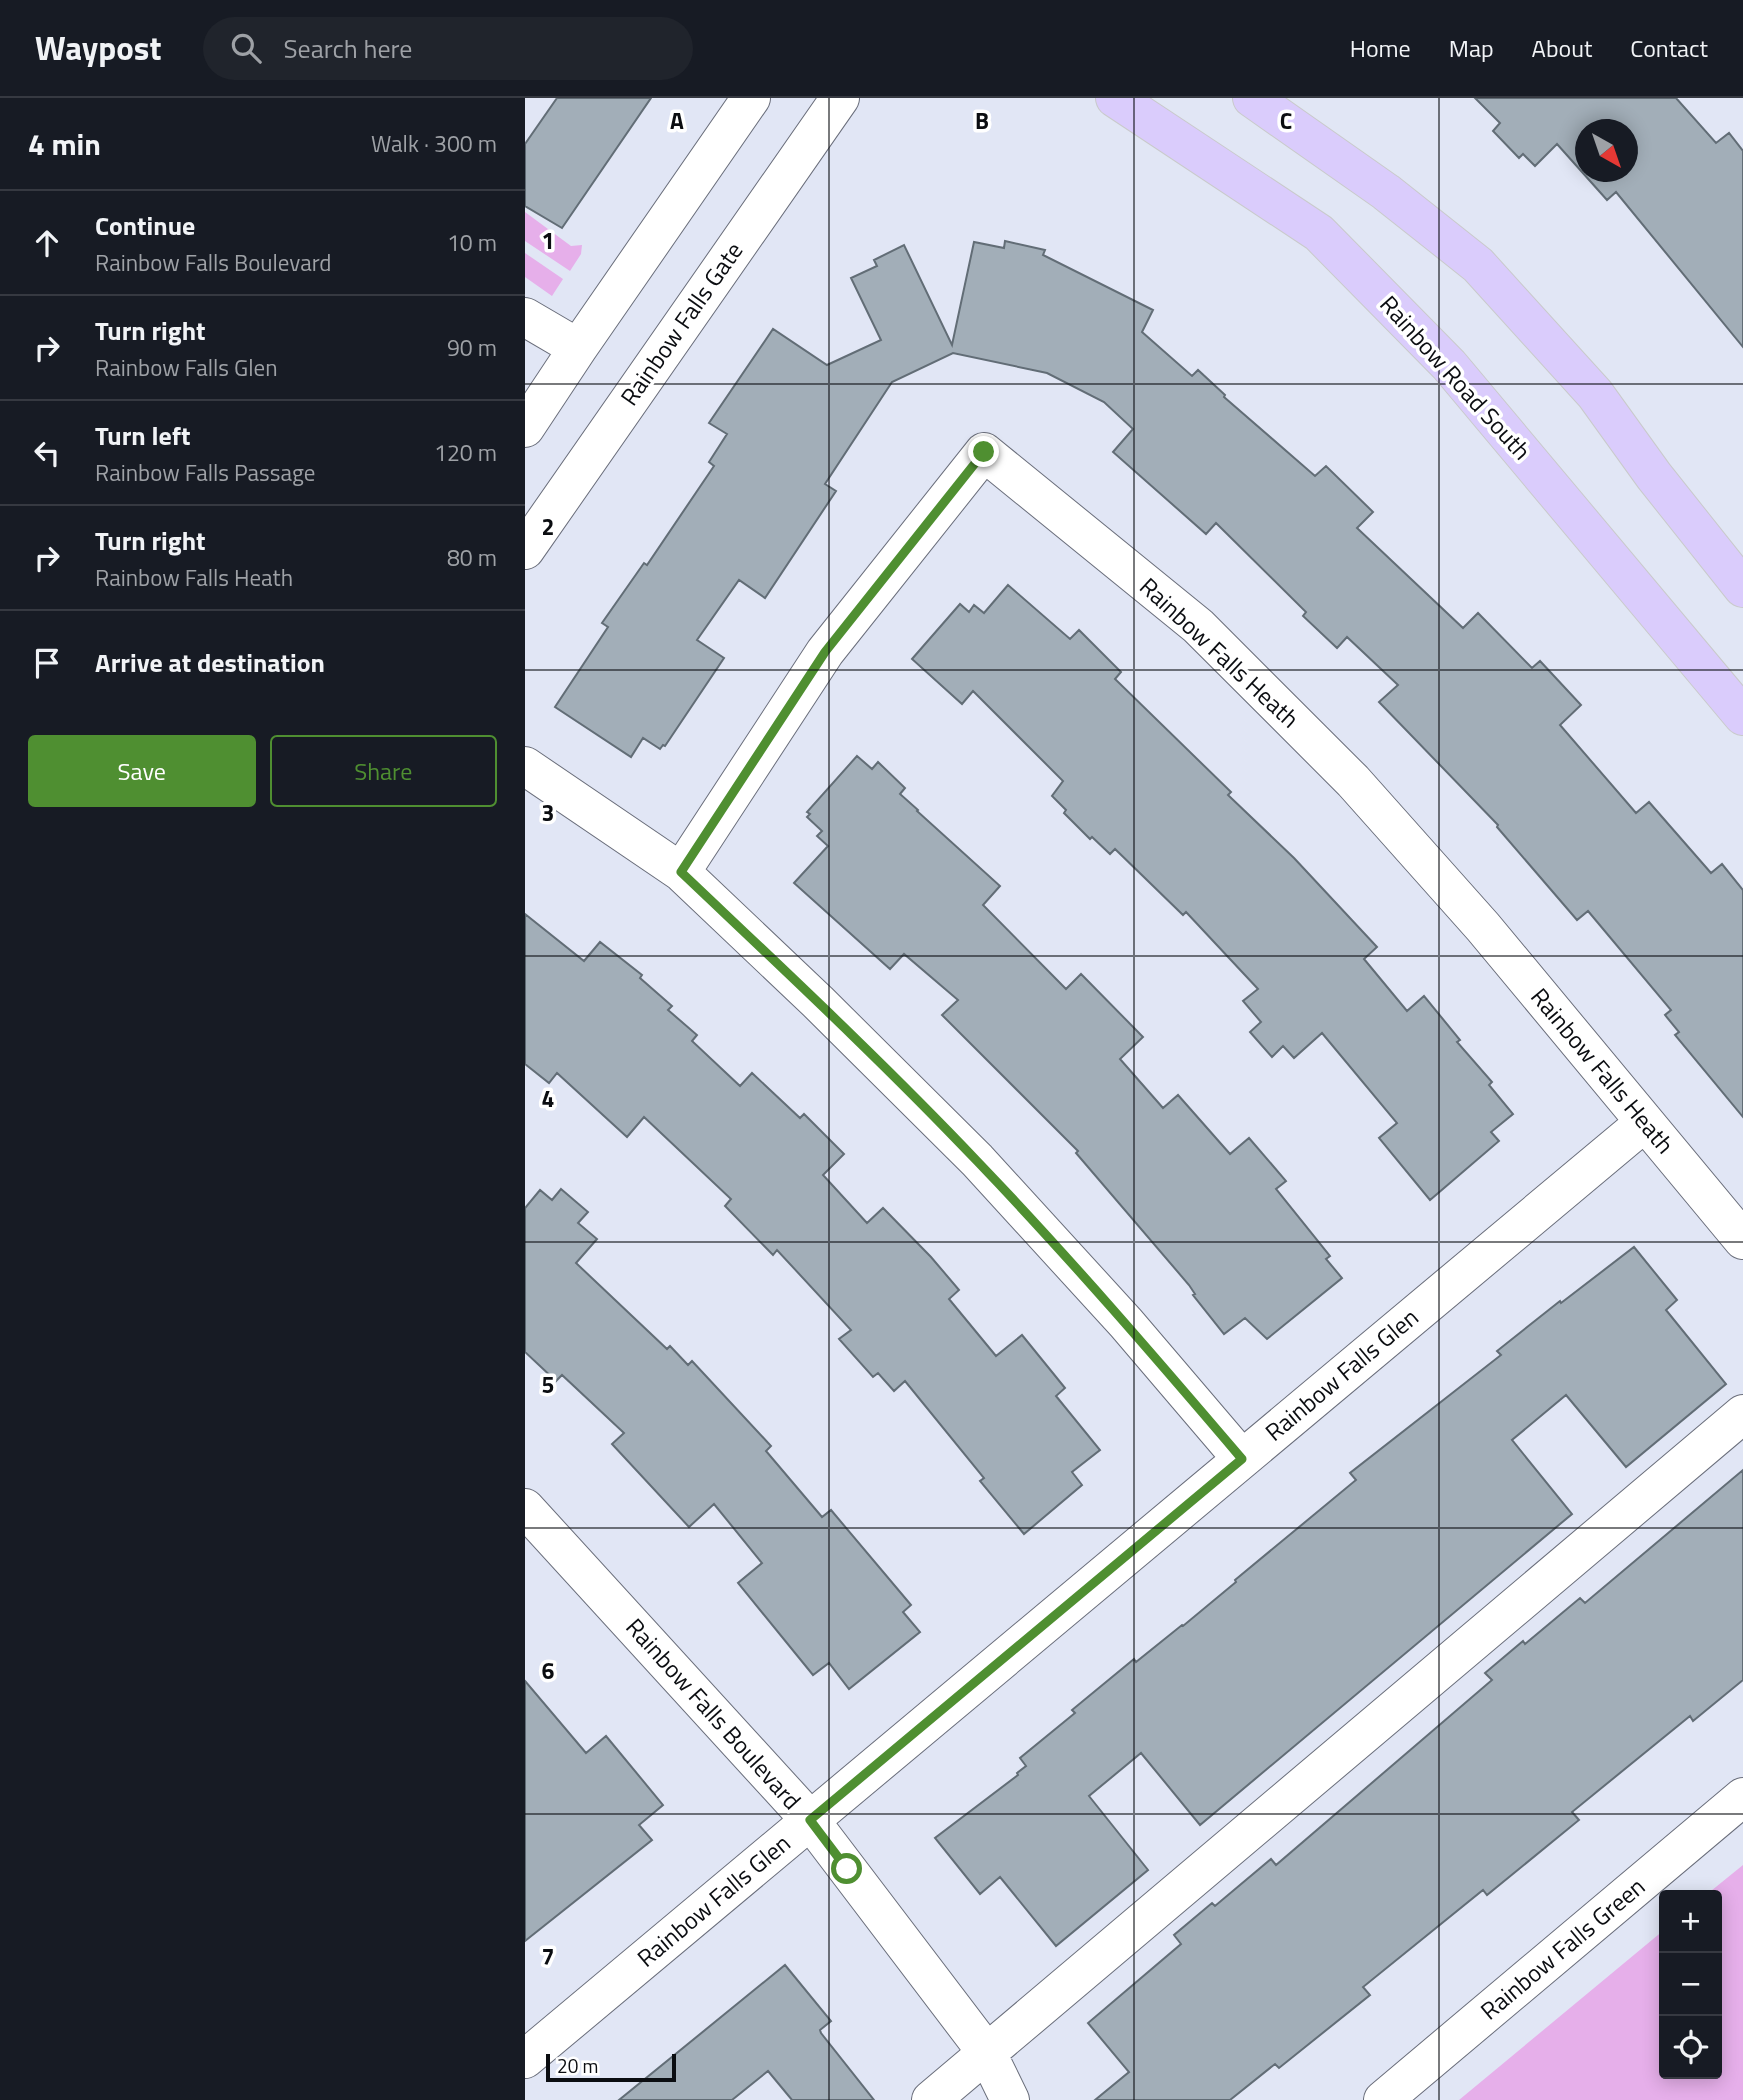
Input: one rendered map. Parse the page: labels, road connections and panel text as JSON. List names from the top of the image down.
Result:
{
  "streets": {
    "main road": ["Rainbow Road South"],
    "street": [
      "Rainbow Falls Gate",
      "Rainbow Falls Heath",
      "Rainbow Falls Glen",
      "Rainbow Falls Boulevard",
      "Rainbow Falls Green"
    ]
  },
  "crossings": [
    ["Rainbow Falls Heath", "Rainbow Falls Glen"],
    ["Rainbow Falls Glen", "Rainbow Falls Boulevard"]
  ],
  "scale_bar": "20 m",
  "north": "bottom right",
  "page": {
    "header": "Waypost",
    "search": "Search here",
    "nav": [
      "Home",
      "Map",
      "About",
      "Contact"
    ],
    "heading": ["4 min", "Walk · 300 m"],
    "list": [
      ["Continue", "Rainbow Falls Boulevard", "10 m"],
      ["Turn right", "Rainbow Falls Glen", "90 m"],
      ["Turn left", "Rainbow Falls Passage", "120 m"],
      ["Turn right", "Rainbow Falls Heath", "80 m"],
      "Arrive at destination"
    ],
    "buttons": ["Save", "Share"],
    "map_buttons": ["+", "−"],
    "scale": "20 m"
  },
  "grid": {
    "columns": ["A", "B", "C"],
    "rows": [
      "1",
      "2",
      "3",
      "4",
      "5",
      "6",
      "7"
    ]
  }
}
